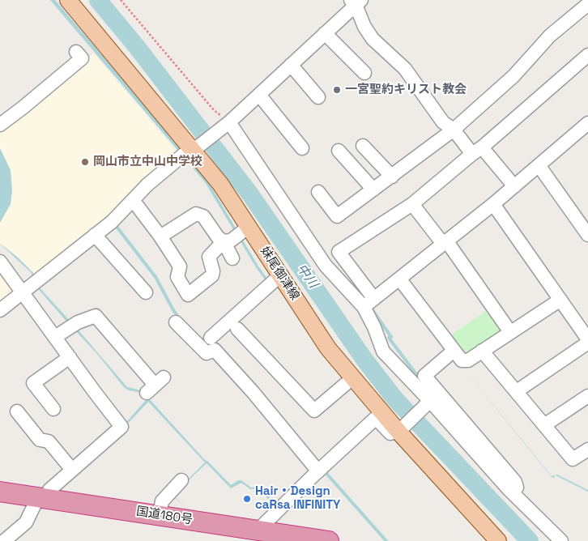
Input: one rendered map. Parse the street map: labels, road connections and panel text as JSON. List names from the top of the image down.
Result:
{
  "streets": {
    "highway": ["国道180号"],
    "main road": ["妹尾御津線"]
  },
  "water": ["中川"],
  "places": ["一宮聖約キリスト教会", "岡山市立中山中学校", "Hair・Design caRsa INFINITY"]
}
